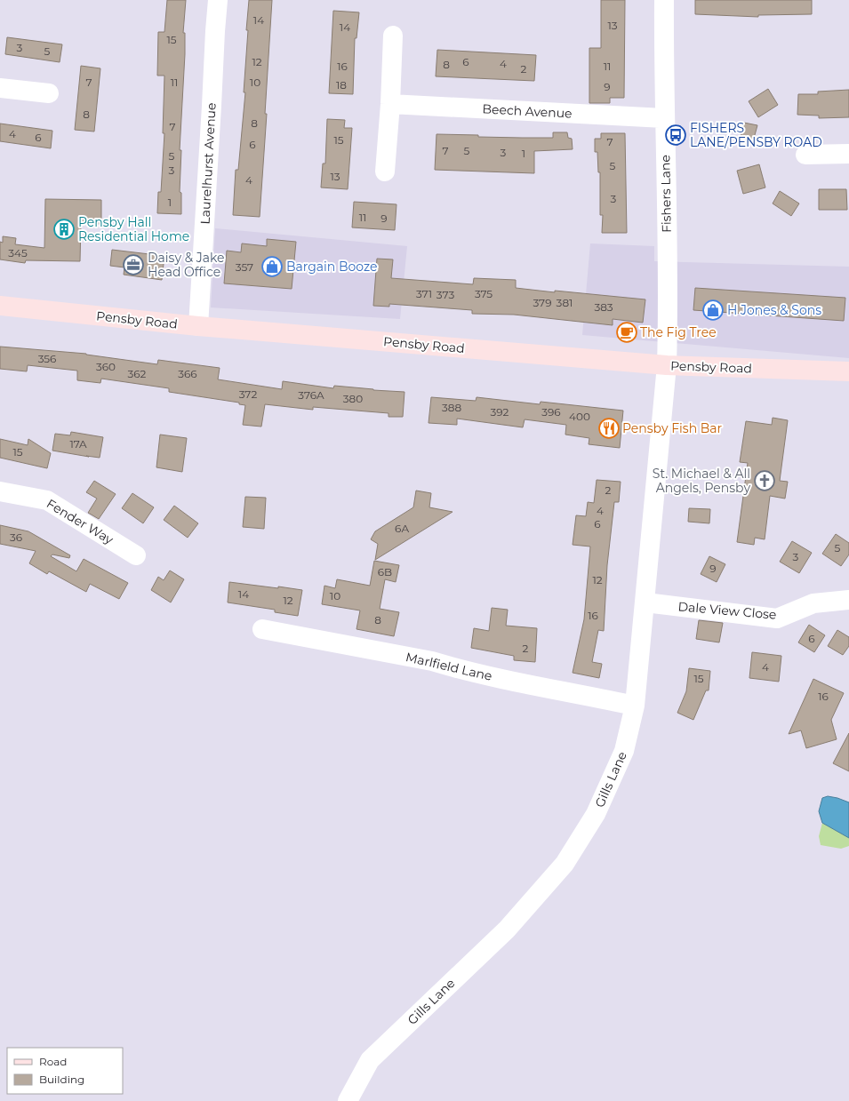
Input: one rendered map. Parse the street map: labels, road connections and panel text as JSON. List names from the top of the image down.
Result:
{
  "streets": {
    "main road": ["Pensby Road"],
    "street": [
      "Beech Avenue",
      "Laurelhurst Avenue",
      "Fishers Lane",
      "Fender Way",
      "Dale View Close",
      "Marlfield Lane",
      "Gills Lane"
    ]
  },
  "crossings": [
    ["Beech Avenue", "Fishers Lane"],
    ["Laurelhurst Avenue", "Pensby Road"],
    ["Fishers Lane", "Pensby Road"],
    ["Fishers Lane", "Gills Lane"],
    ["Pensby Road", "Gills Lane"],
    ["Dale View Close", "Gills Lane"],
    ["Marlfield Lane", "Gills Lane"]
  ],
  "places": {
    "bus stop": ["FISHERS LANE/PENSBY ROAD"],
    "building": ["Pensby Hall Residential Home"],
    "office": ["Daisy & Jake Head Office"],
    "shop": ["Bargain Booze", "H Jones & Sons"],
    "cafe": ["The Fig Tree"],
    "restaurant": ["Pensby Fish Bar"],
    "church": ["St. Michael & All Angels, Pensby"]
  },
  "house_numbers": [
    "14",
    "13",
    "14",
    "15",
    "3",
    "5",
    "12",
    "6",
    "4",
    "8",
    "16",
    "11",
    "2",
    "7",
    "11",
    "10",
    "18",
    "9",
    "8",
    "8",
    "7",
    "4",
    "6",
    "15",
    "7",
    "6",
    "7",
    "5",
    "3",
    "1",
    "5",
    "5",
    "3",
    "13",
    "4",
    "3",
    "1",
    "11",
    "9",
    "345",
    "357",
    "371",
    "375",
    "373",
    "379",
    "381",
    "383",
    "356",
    "360",
    "362",
    "366",
    "372",
    "376A",
    "380",
    "388",
    "392",
    "396",
    "400",
    "17A",
    "15",
    "2",
    "4",
    "6",
    "6A",
    "36",
    "5",
    "3",
    "9",
    "6B",
    "12",
    "14",
    "10",
    "12",
    "16",
    "8",
    "6",
    "2",
    "4",
    "15",
    "16"
  ],
  "legend": ["Road", "Building"]
}
